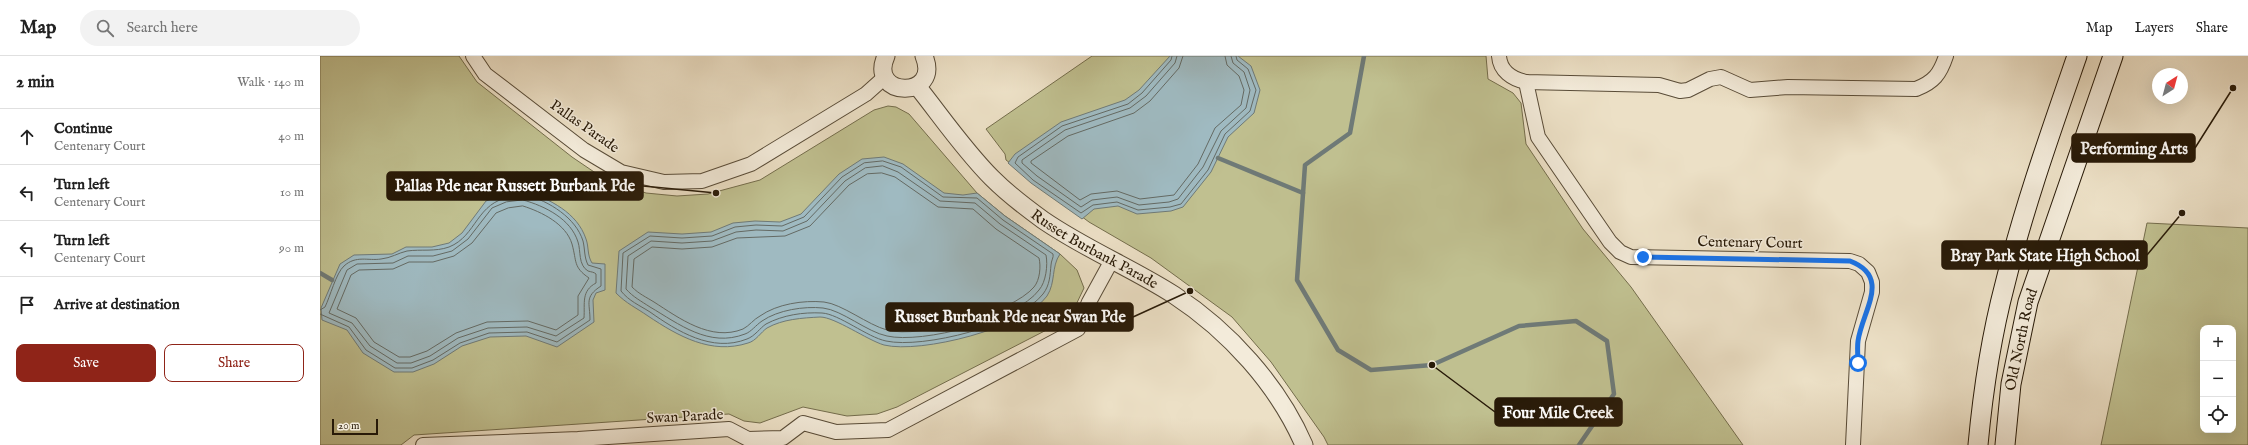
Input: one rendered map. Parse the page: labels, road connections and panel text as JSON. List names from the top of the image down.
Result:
{
  "streets": {
    "main road": ["Old North Road"],
    "street": [
      "Pallas Parade",
      "Centenary Court",
      "Russet Burbank Parade",
      "Swan Parade"
    ]
  },
  "crossings": [
    ["Russet Burbank Parade", "Swan Parade"]
  ],
  "places": [
    "Performing Arts",
    "Pallas Pde near Russett Burbank Pde",
    "Bray Park State High School",
    "Russet Burbank Pde near Swan Pde",
    "Four Mile Creek"
  ],
  "scale_bar": "20 m",
  "north": "top right",
  "page": {
    "header": "Map",
    "search": "Search here",
    "nav": ["Map", "Layers", "Share"],
    "heading": ["2 min", "Walk · 140 m"],
    "list": [
      ["Continue", "Centenary Court", "40 m"],
      ["Turn left", "Centenary Court", "10 m"],
      ["Turn left", "Centenary Court", "90 m"],
      "Arrive at destination"
    ],
    "map_buttons": ["+", "−"],
    "buttons": ["Save", "Share"],
    "scale": "20 m"
  }
}
